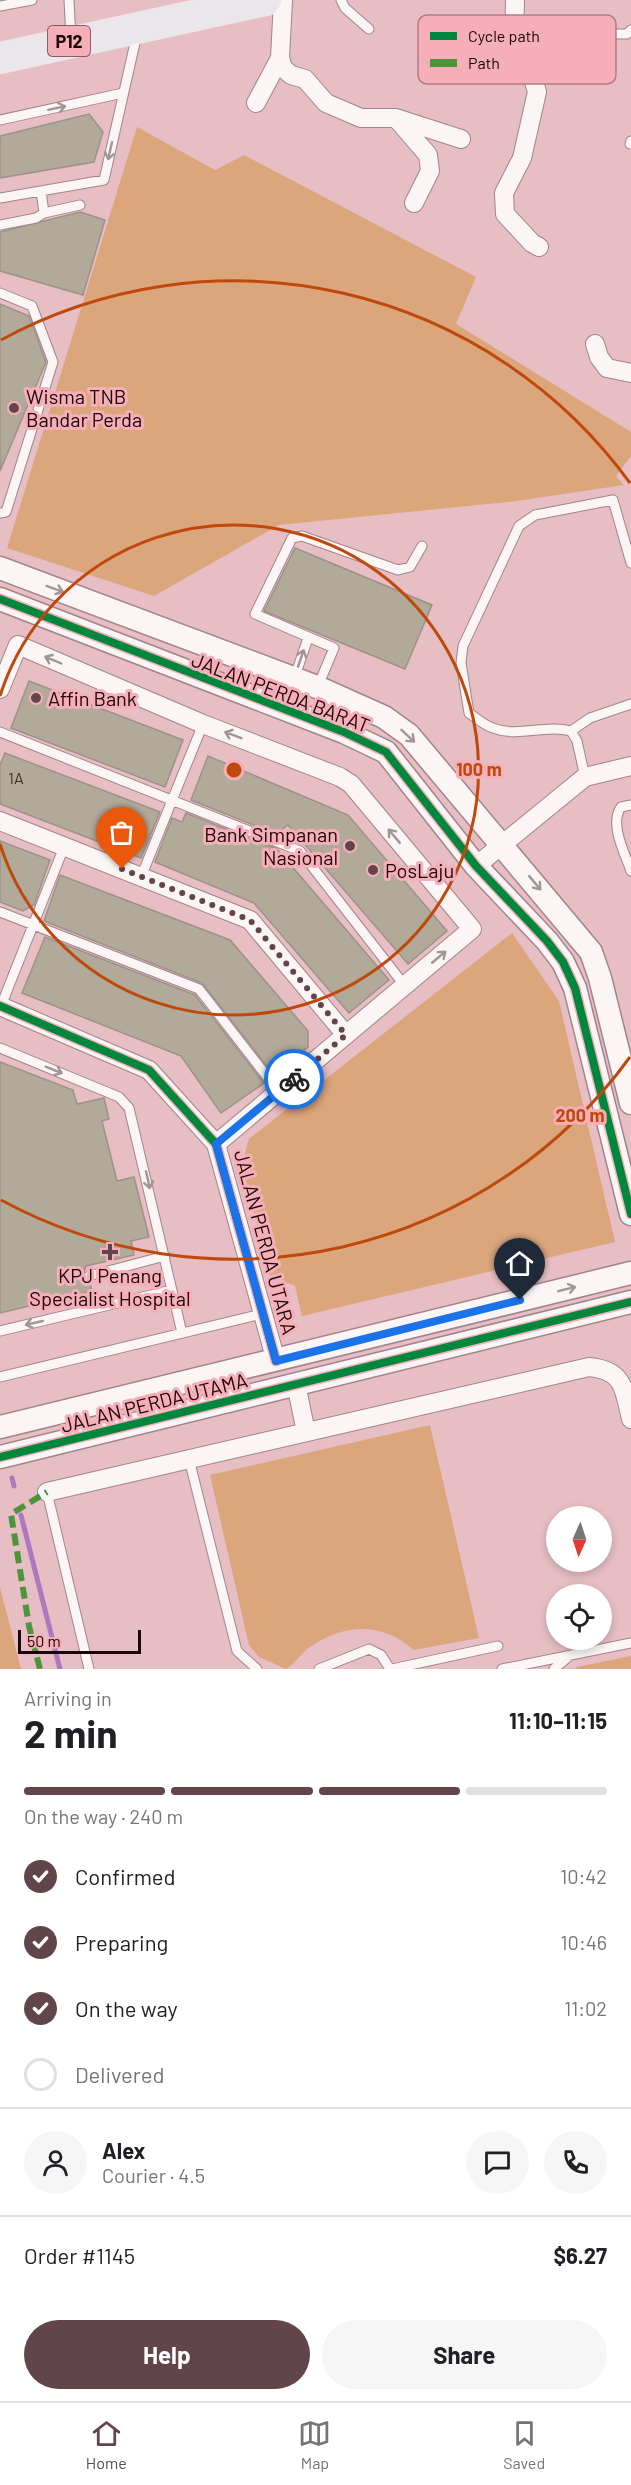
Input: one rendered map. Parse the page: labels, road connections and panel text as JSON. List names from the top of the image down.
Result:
{
  "streets": {
    "main road": ["P12"],
    "street": ["JALAN PERDA BARAT", "JALAN PERDA UTARA", "JALAN PERDA UTAMA"]
  },
  "crossings": [
    ["JALAN PERDA UTARA", "JALAN PERDA UTAMA"]
  ],
  "places": {
    "other": [
      "Wisma TNB Bandar Perda",
      "Affin Bank",
      "Bank Simpanan Nasional",
      "PosLaju"
    ],
    "health": ["KPJ Penang Specialist Hospital"]
  },
  "house_numbers": ["1A"],
  "legend": ["Cycle path", "Path"],
  "scale_bar": "50 m",
  "north": "bottom",
  "page": {
    "scale": "50 m",
    "heading": ["2 min", "Arriving in", "11:10–11:15"],
    "panel": [
      "Alex",
      "Courier · 4.5",
      "Order #1145",
      "$6.27"
    ],
    "bar": "On the way · 240 m",
    "list": [
      ["Confirmed", "10:42"],
      ["Preparing", "10:46"],
      ["On the way", "11:02"],
      "Delivered"
    ],
    "buttons": ["Help", "Share"],
    "tabs": ["Home", "Map", "Saved"]
  },
  "rings": ["100 m", "200 m"]
}
